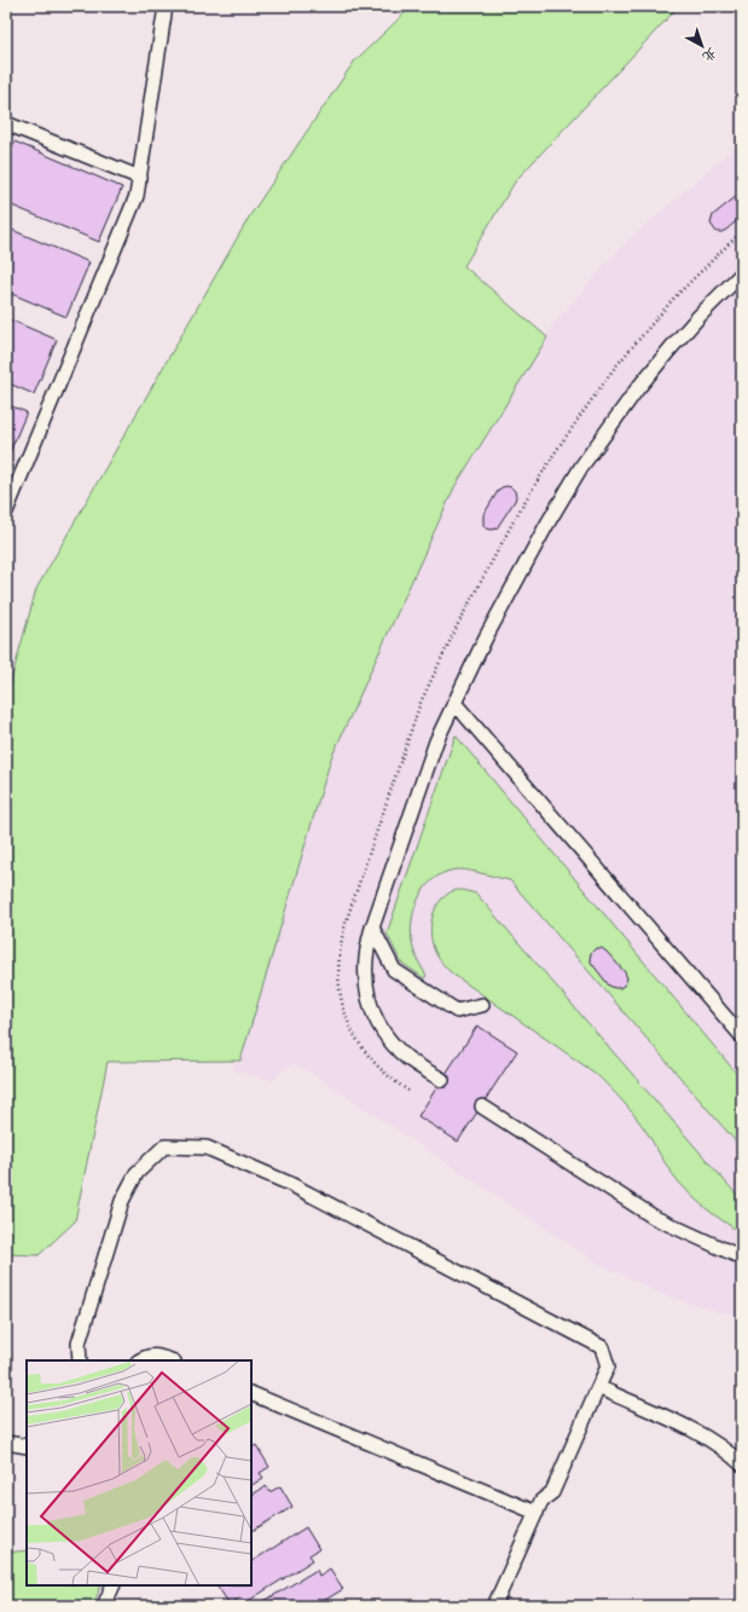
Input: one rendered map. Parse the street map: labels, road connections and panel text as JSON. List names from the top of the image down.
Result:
{
  "north": "bottom right"
}
